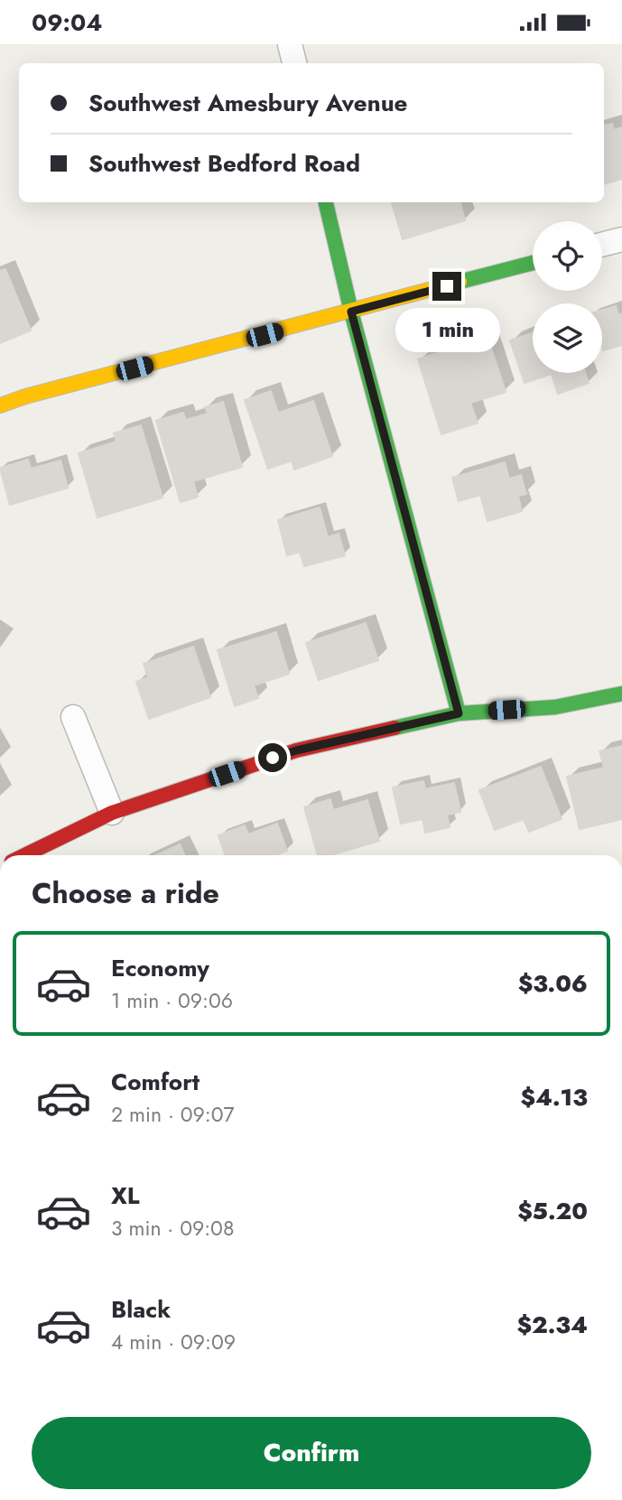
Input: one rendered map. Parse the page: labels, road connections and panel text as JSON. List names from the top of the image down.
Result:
{
  "page": {
    "status": "09:04",
    "banner": ["Southwest Amesbury Avenue", "Southwest Bedford Road"],
    "bubble": "1 min",
    "heading": "Choose a ride",
    "list": [
      {
        "name": "Economy",
        "note": "1 min · 09:06",
        "value": "$3.06"
      },
      {
        "name": "Comfort",
        "note": "2 min · 09:07",
        "value": "$4.13"
      },
      {
        "name": "XL",
        "note": "3 min · 09:08",
        "value": "$5.20"
      },
      {
        "name": "Black",
        "note": "4 min · 09:09",
        "value": "$2.34"
      }
    ],
    "buttons": "Confirm"
  }
}
